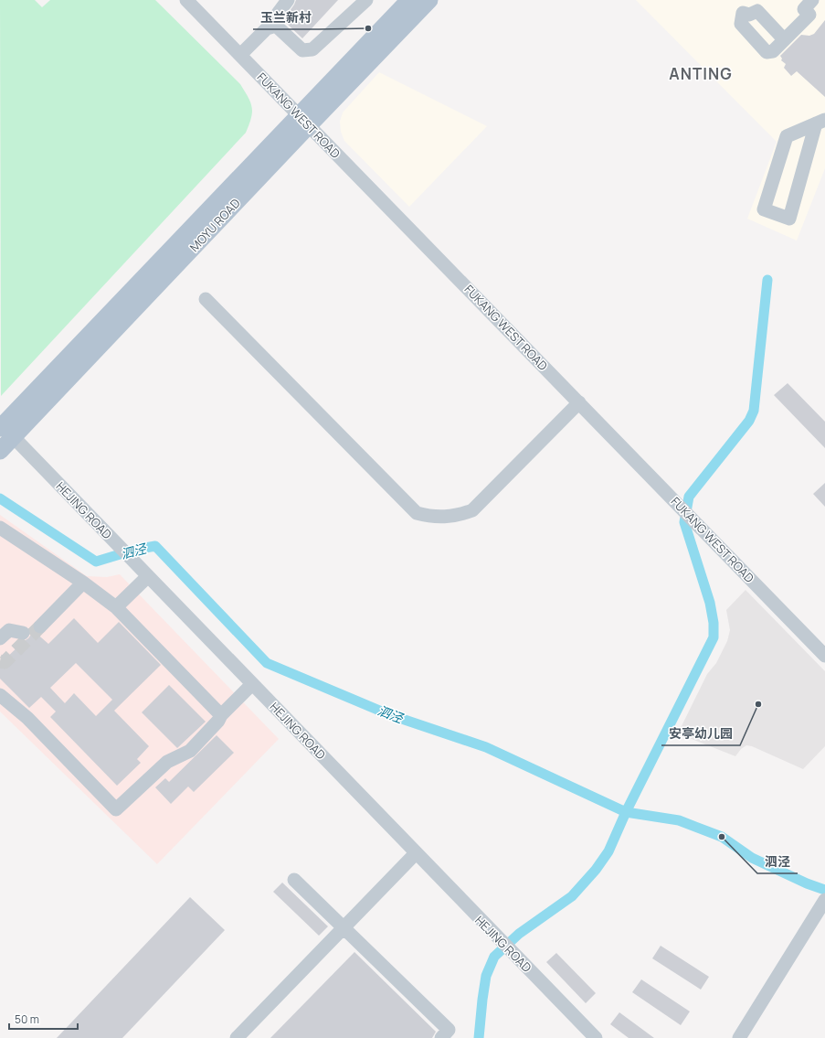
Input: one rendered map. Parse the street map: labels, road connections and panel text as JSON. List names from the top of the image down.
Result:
{
  "streets": {
    "main road": ["MOYU ROAD"],
    "street": ["FUKANG WEST ROAD", "HEJING ROAD"]
  },
  "crossings": [
    ["FUKANG WEST ROAD", "MOYU ROAD"],
    ["MOYU ROAD", "HEJING ROAD"]
  ],
  "districts": ["ANTING"],
  "water": ["泗泾"],
  "places": ["玉兰新村", "安亭幼儿园", "泗泾"],
  "scale_bar": "50 m"
}
